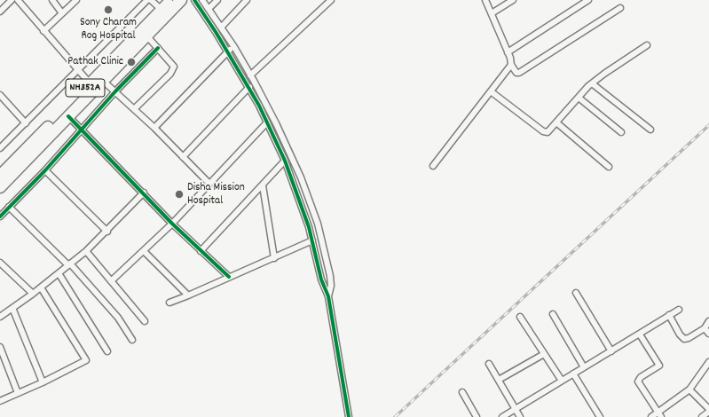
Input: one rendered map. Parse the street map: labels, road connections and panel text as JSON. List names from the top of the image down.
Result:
{
  "streets": {
    "highway": ["NH352A"]
  },
  "places": ["Sony Charam Rog Hospital", "Pathak Clinic", "Disha Mission Hospital"]
}
